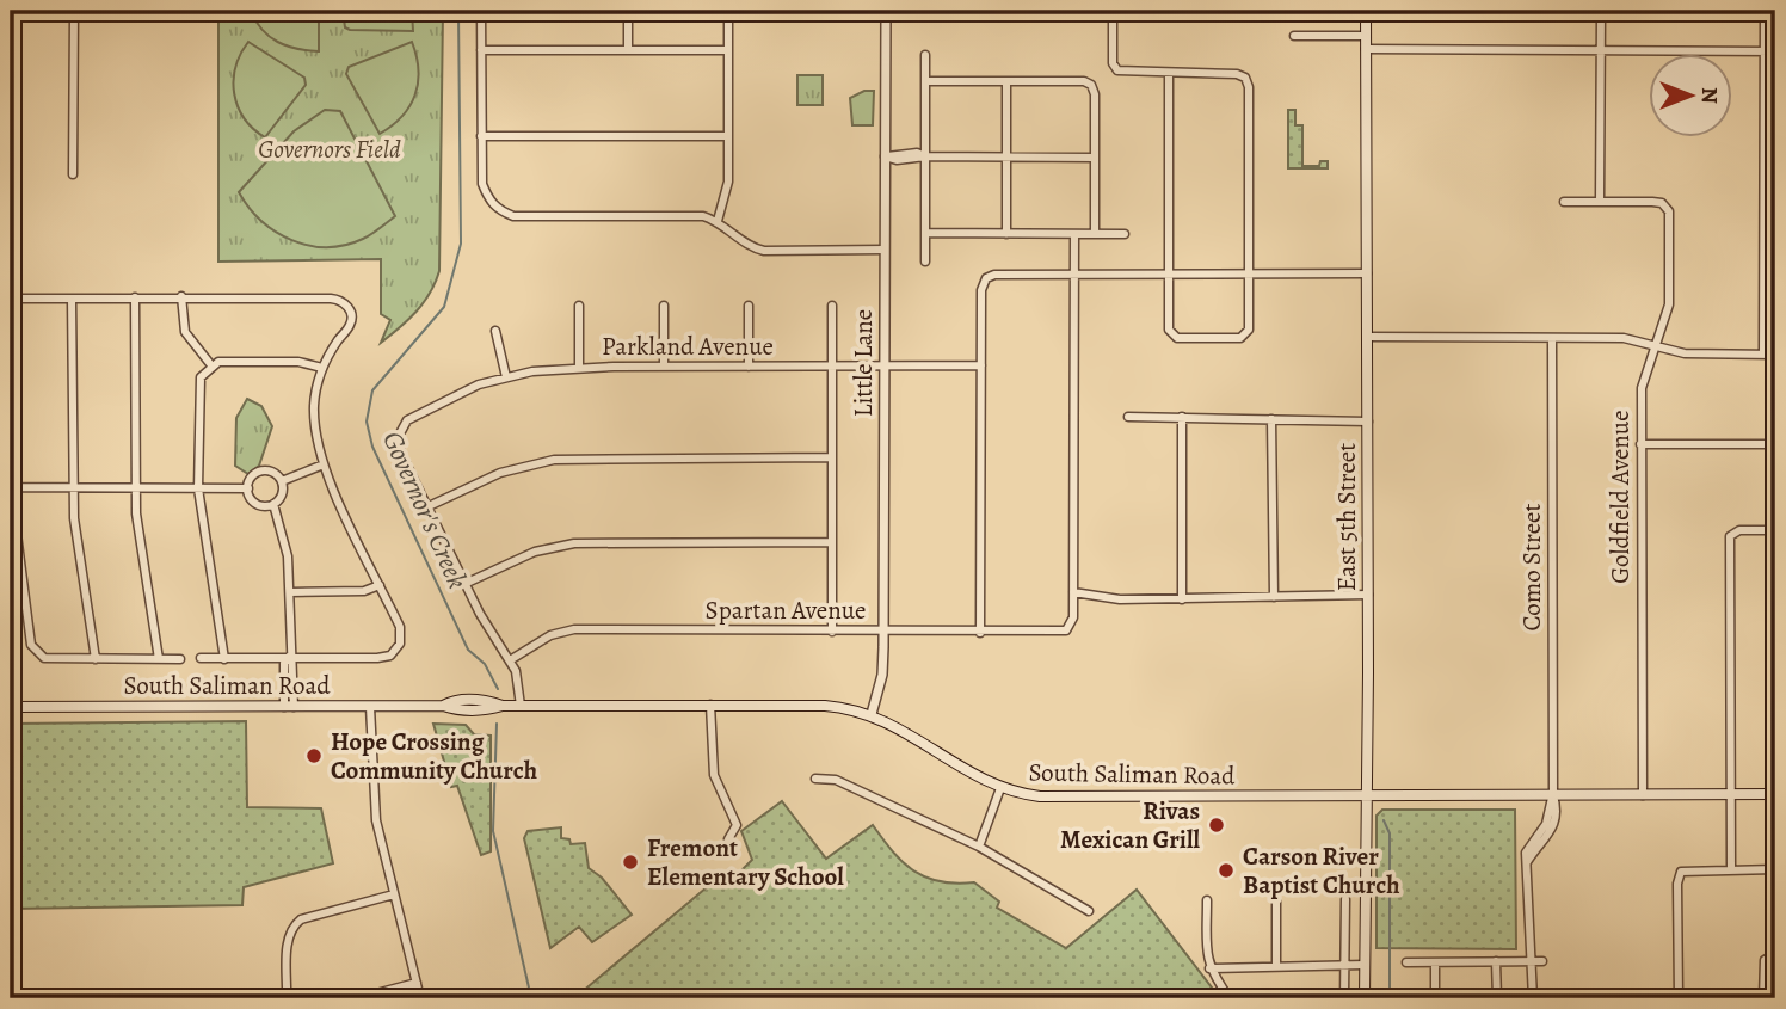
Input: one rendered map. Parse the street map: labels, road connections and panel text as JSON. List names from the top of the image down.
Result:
{
  "streets": {
    "main road": ["East 5th Street", "South Saliman Road"],
    "street": [
      "Parkland Avenue",
      "Little Lane",
      "Goldfield Avenue",
      "Como Street",
      "Spartan Avenue"
    ]
  },
  "crossings": [
    ["Parkland Avenue", "Little Lane"],
    ["Little Lane", "Spartan Avenue"],
    ["Little Lane", "South Saliman Road"],
    ["Goldfield Avenue", "South Saliman Road"],
    ["East 5th Street", "South Saliman Road"],
    ["Como Street", "South Saliman Road"]
  ],
  "water": ["Governor's Creek"],
  "parks": ["Governors Field"],
  "places": [
    "Hope Crossing Community Church",
    "Rivas Mexican Grill",
    "Fremont Elementary School",
    "Carson River Baptist Church"
  ],
  "north": "right"
}
